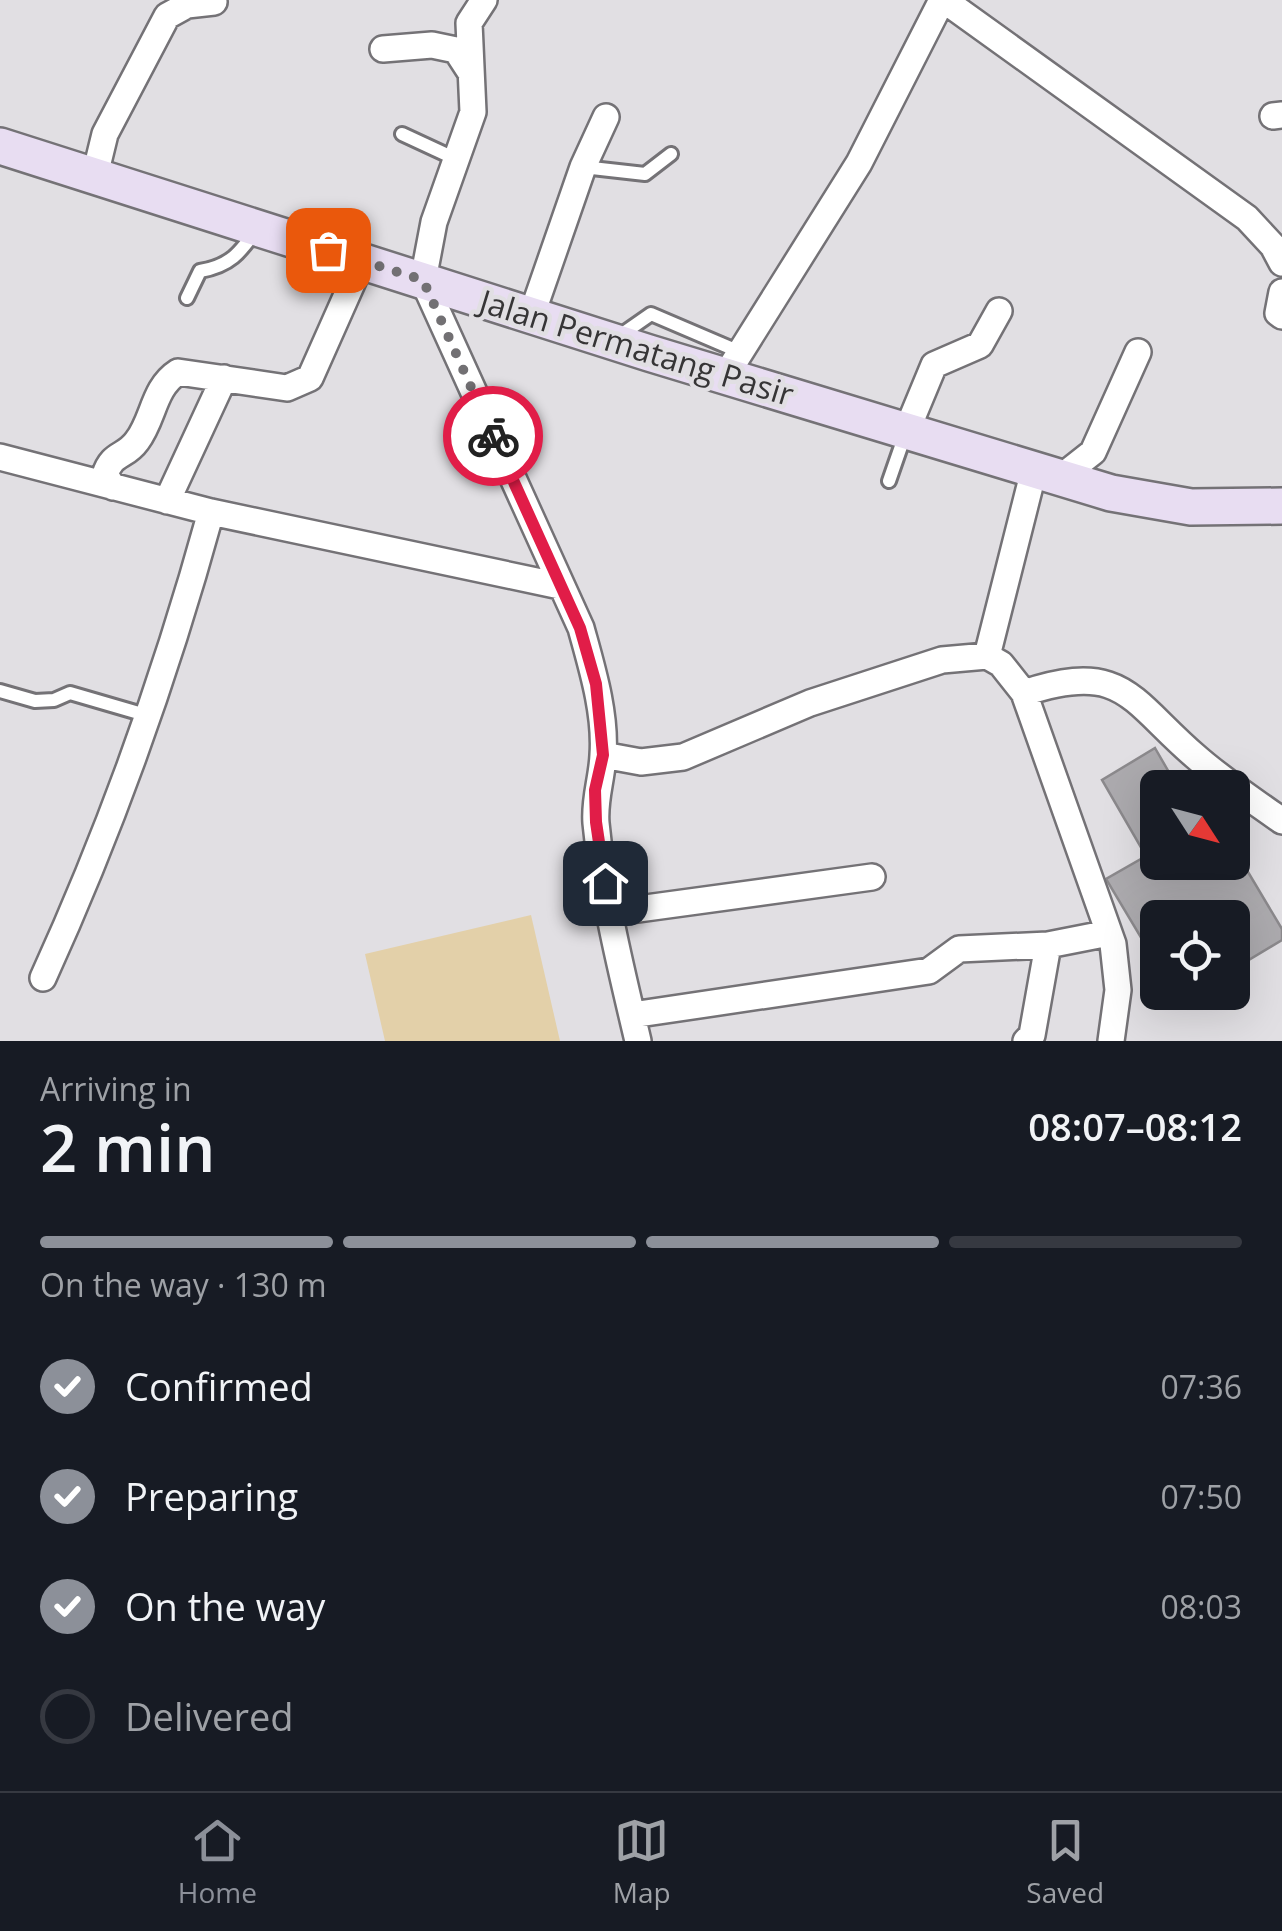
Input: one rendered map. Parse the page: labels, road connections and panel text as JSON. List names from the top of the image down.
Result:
{
  "streets": {
    "main road": ["Jalan Permatang Pasir"]
  },
  "north": "bottom right",
  "page": {
    "heading": ["2 min", "Arriving in", "08:07–08:12"],
    "bar": "On the way · 130 m",
    "list": [
      ["Confirmed", "07:36"],
      ["Preparing", "07:50"],
      ["On the way", "08:03"],
      "Delivered"
    ],
    "tabs": ["Home", "Map", "Saved"]
  }
}
